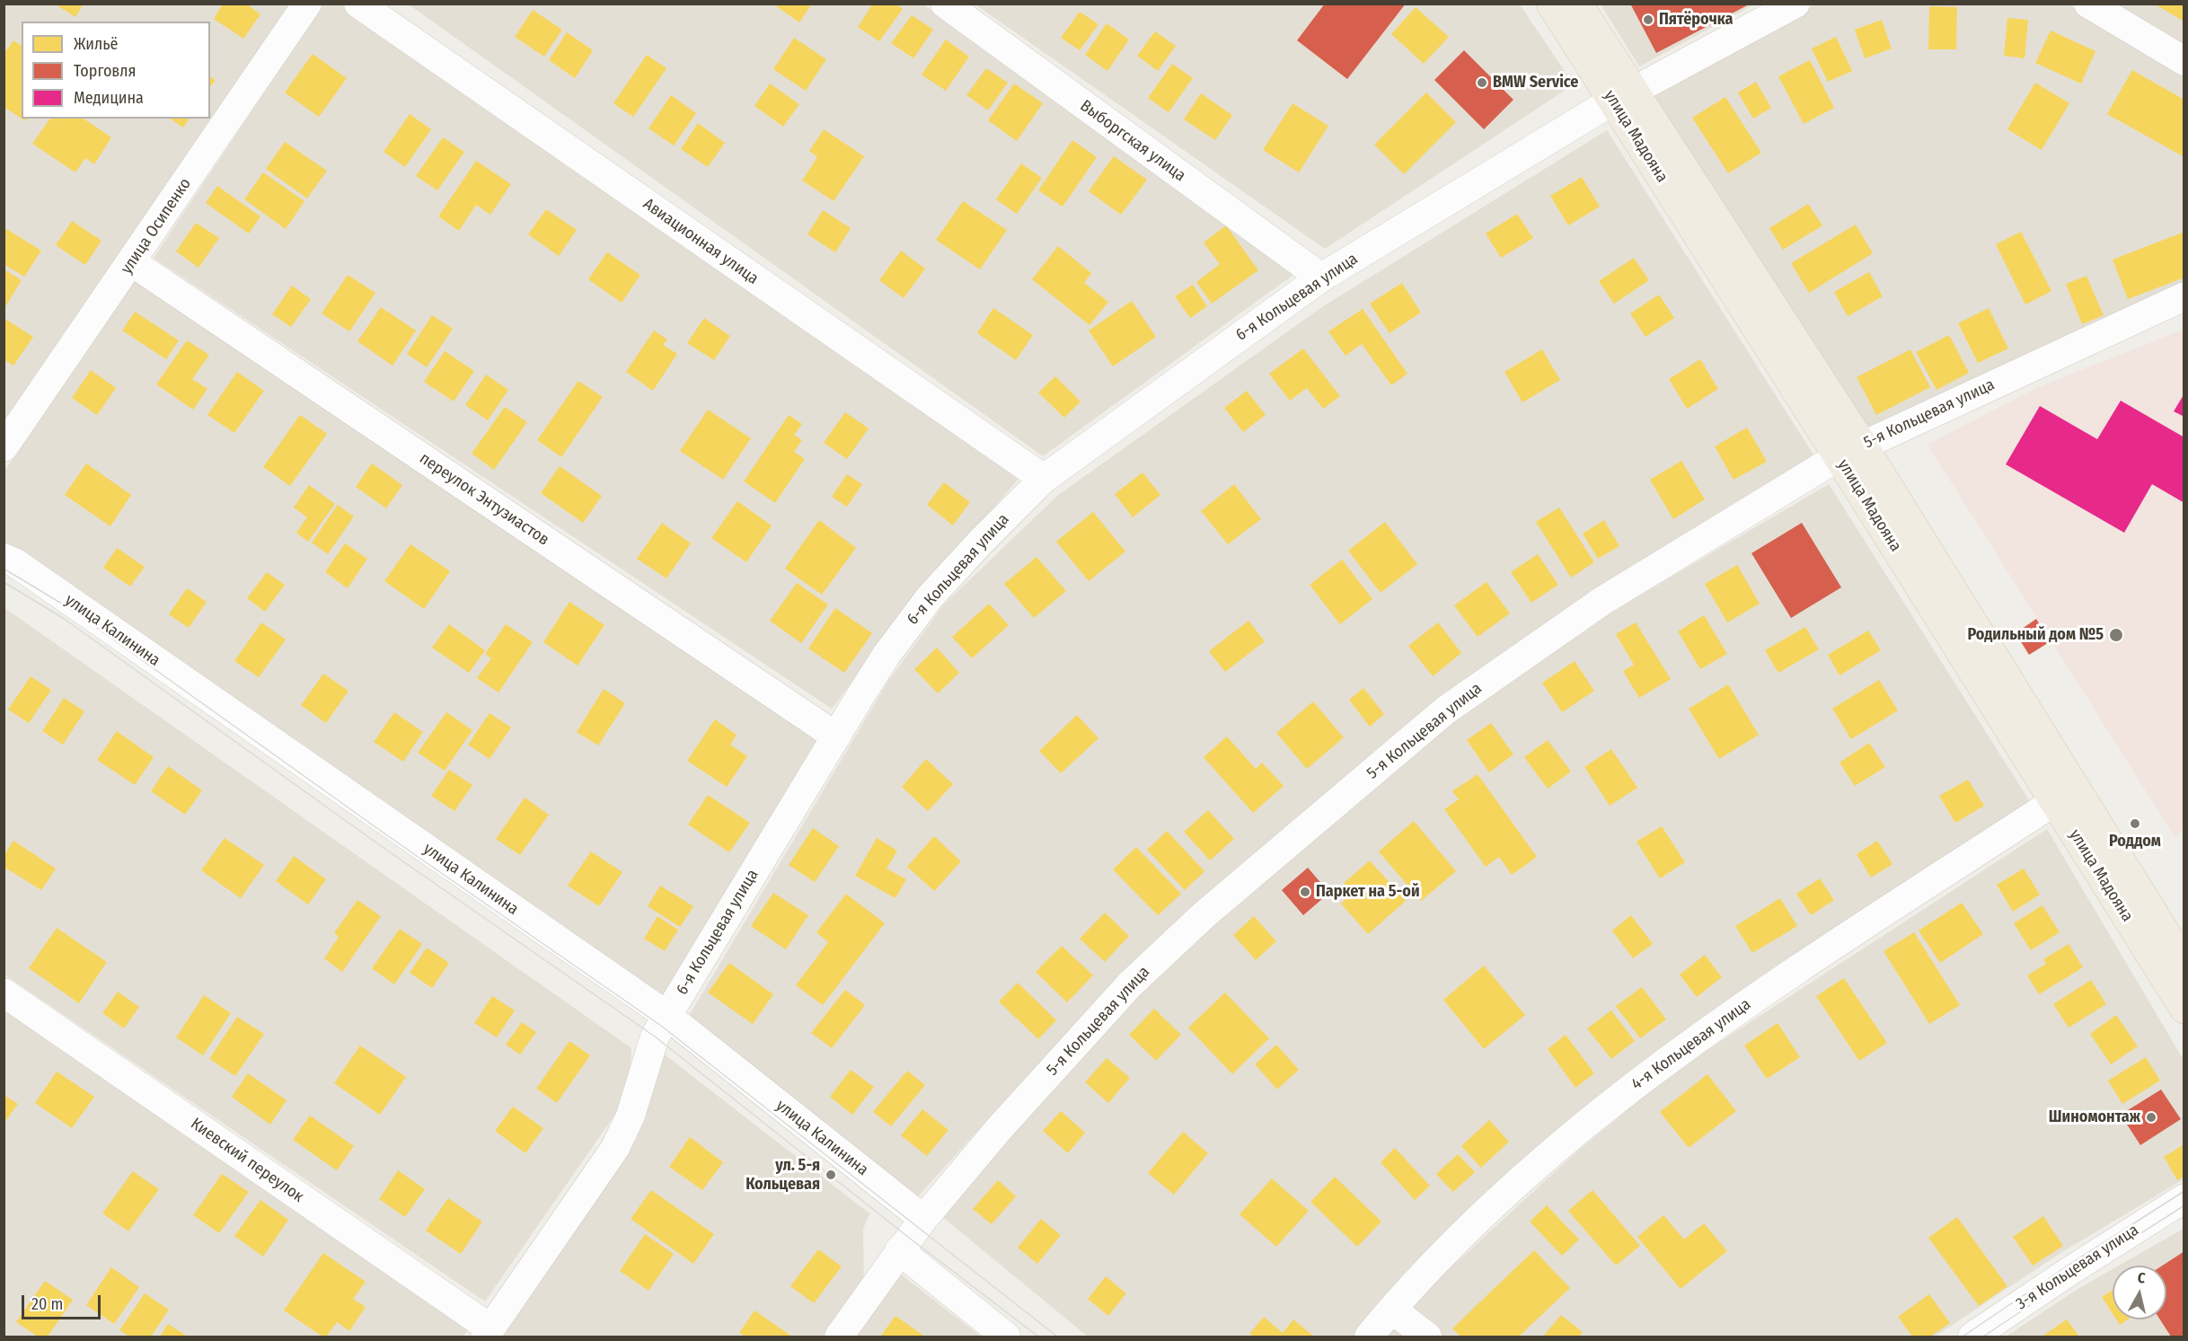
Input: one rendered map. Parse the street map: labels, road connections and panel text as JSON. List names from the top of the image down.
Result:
{
  "streets": {
    "main road": ["улица Мадояна"],
    "street": [
      "Выборгская улица",
      "улица Осипенко",
      "Авиационная улица",
      "6-я Кольцевая улица",
      "5-я Кольцевая улица",
      "переулок Энтузиастов",
      "улица Калинина",
      "4-я Кольцевая улица",
      "Киевский переулок",
      "3-я Кольцевая улица"
    ]
  },
  "crossings": [
    ["улица Мадояна", "6-я Кольцевая улица"],
    ["улица Мадояна", "5-я Кольцевая улица"],
    ["улица Мадояна", "4-я Кольцевая улица"],
    ["Выборгская улица", "6-я Кольцевая улица"],
    ["улица Осипенко", "переулок Энтузиастов"],
    ["Авиационная улица", "6-я Кольцевая улица"],
    ["6-я Кольцевая улица", "переулок Энтузиастов"],
    ["6-я Кольцевая улица", "улица Калинина"],
    ["6-я Кольцевая улица", "Киевский переулок"],
    ["5-я Кольцевая улица", "улица Калинина"]
  ],
  "places": [
    "Пятёрочка",
    "BMW Service",
    "Родильный дом №5",
    "Роддом",
    "Паркет на 5-ой",
    "Шиномонтаж",
    "ул. 5-я Кольцевая"
  ],
  "legend": ["Жильё", "Торговля", "Медицина"],
  "scale_bar": "20 m",
  "north": "top"
}
